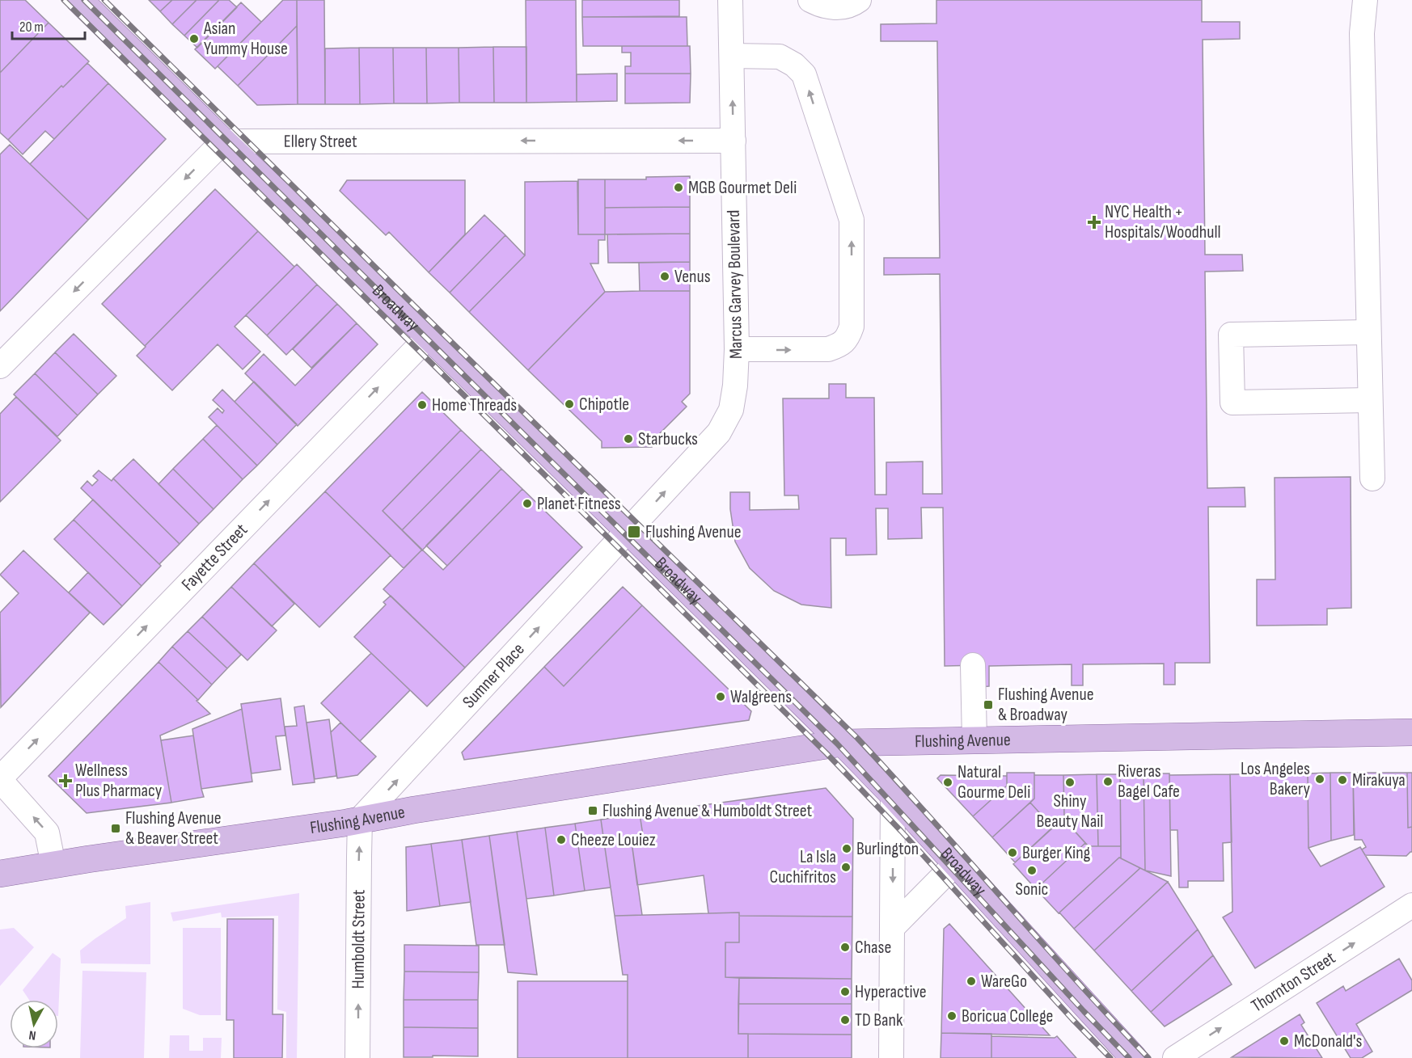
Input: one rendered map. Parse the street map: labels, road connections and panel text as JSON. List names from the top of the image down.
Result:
{
  "streets": {
    "main road": ["Broadway", "Flushing Avenue"],
    "street": [
      "Ellery Street",
      "Marcus Garvey Boulevard",
      "Fayette Street",
      "Sumner Place",
      "Humboldt Street",
      "Thornton Street"
    ]
  },
  "crossings": [
    ["Ellery Street", "Marcus Garvey Boulevard"],
    ["Ellery Street", "Broadway"],
    ["Marcus Garvey Boulevard", "Broadway"],
    ["Marcus Garvey Boulevard", "Sumner Place"],
    ["Broadway", "Fayette Street"],
    ["Broadway", "Sumner Place"],
    ["Broadway", "Flushing Avenue"],
    ["Sumner Place", "Flushing Avenue"],
    ["Sumner Place", "Humboldt Street"],
    ["Flushing Avenue", "Humboldt Street"]
  ],
  "one_way": [
    "Ellery Street",
    "Marcus Garvey Boulevard",
    "Fayette Street",
    "Sumner Place",
    "Humboldt Street",
    "Thornton Street"
  ],
  "places": {
    "other": [
      "Asian Yummy House",
      "MGB Gourmet Deli",
      "Venus",
      "Chipotle",
      "Home Threads",
      "Starbucks",
      "Planet Fitness",
      "Walgreens",
      "Los Angeles Bakery",
      "Mirakuya",
      "Riveras Bagel Cafe",
      "Natural Gourme Deli",
      "Shiny Beauty Nail",
      "Cheeze Louiez",
      "Burlington",
      "Burger King",
      "La Isla Cuchifritos",
      "Sonic",
      "Chase",
      "WareGo",
      "Hyperactive",
      "Boricua College",
      "TD Bank",
      "McDonald's"
    ],
    "health": ["NYC Health + Hospitals/Woodhull", "Wellness Plus Pharmacy"],
    "transit": [
      "Flushing Avenue",
      "Flushing Avenue & Broadway",
      "Flushing Avenue & Humboldt Street",
      "Flushing Avenue & Beaver Street"
    ]
  },
  "scale_bar": "20 m",
  "north": "bottom"
}
